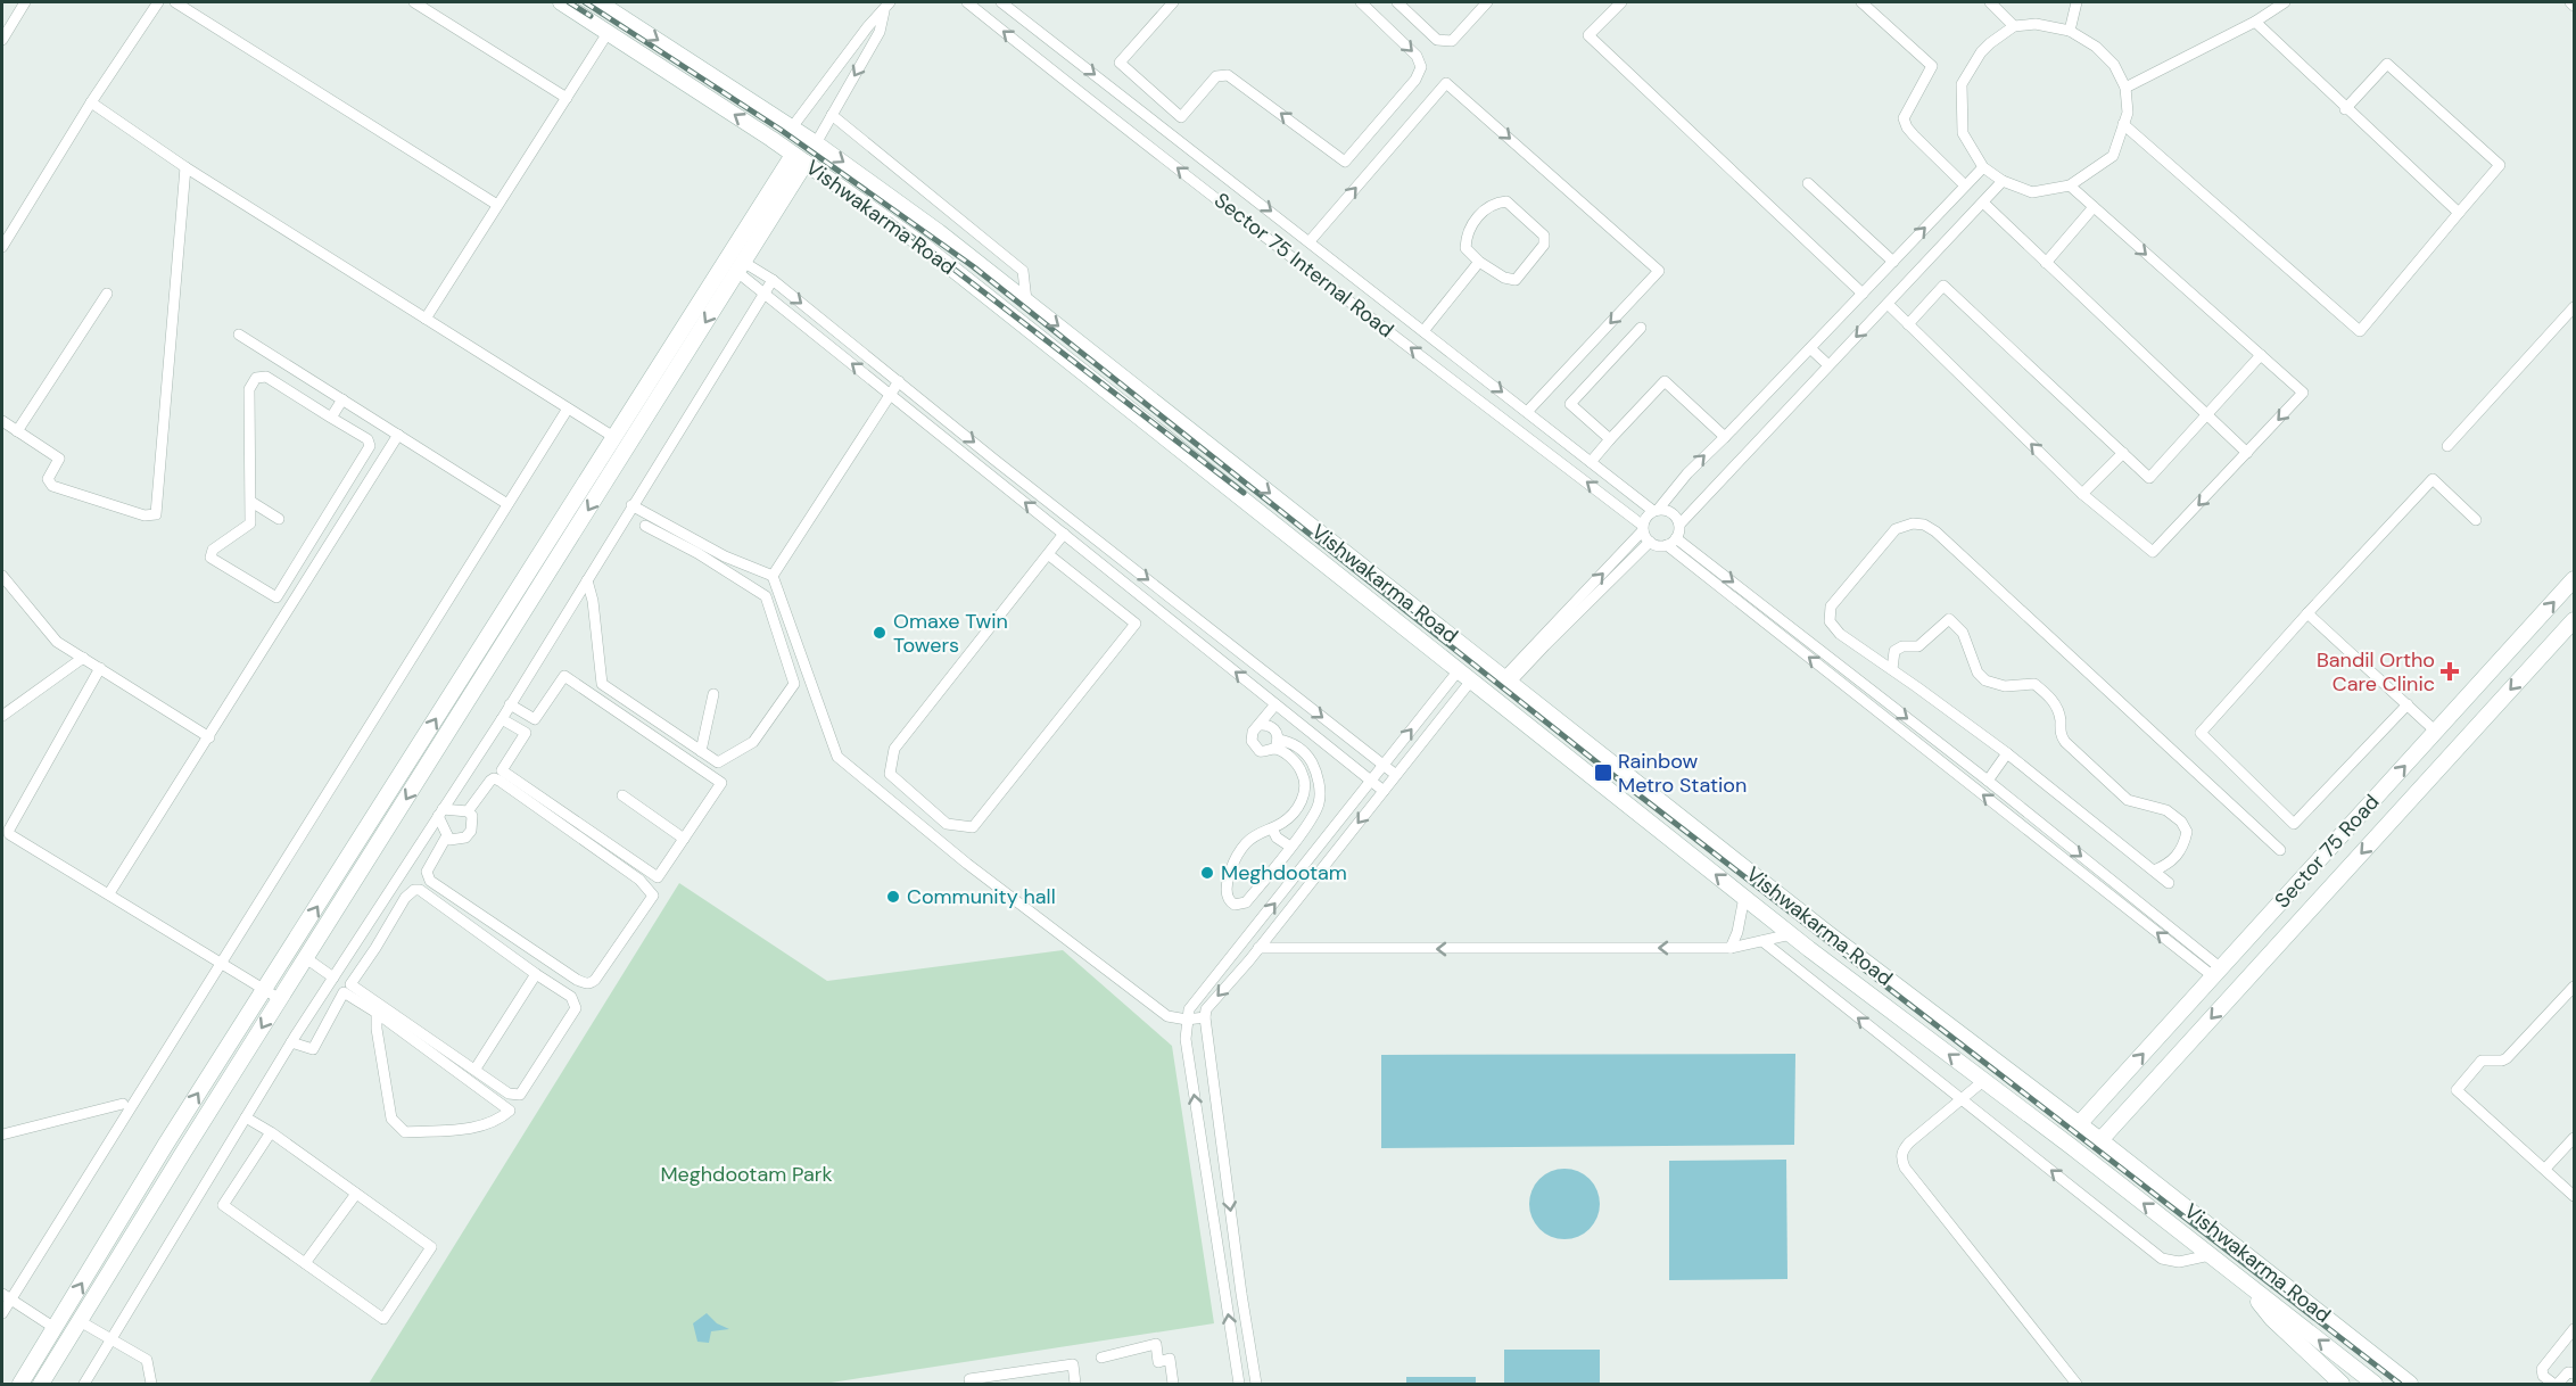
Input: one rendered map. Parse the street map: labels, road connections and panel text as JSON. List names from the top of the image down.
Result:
{
  "streets": {
    "main road": ["Vishwakarma Road", "Sector 75 Road"],
    "street": ["Sector 75 Internal Road"]
  },
  "crossings": [
    ["Vishwakarma Road", "Sector 75 Road"]
  ],
  "parks": ["Meghdootam Park"],
  "places": {
    "other": ["Omaxe Twin Towers", "Meghdootam", "Community hall"],
    "health": ["Bandil Ortho Care Clinic"],
    "transit": ["Rainbow Metro Station"]
  }
}
